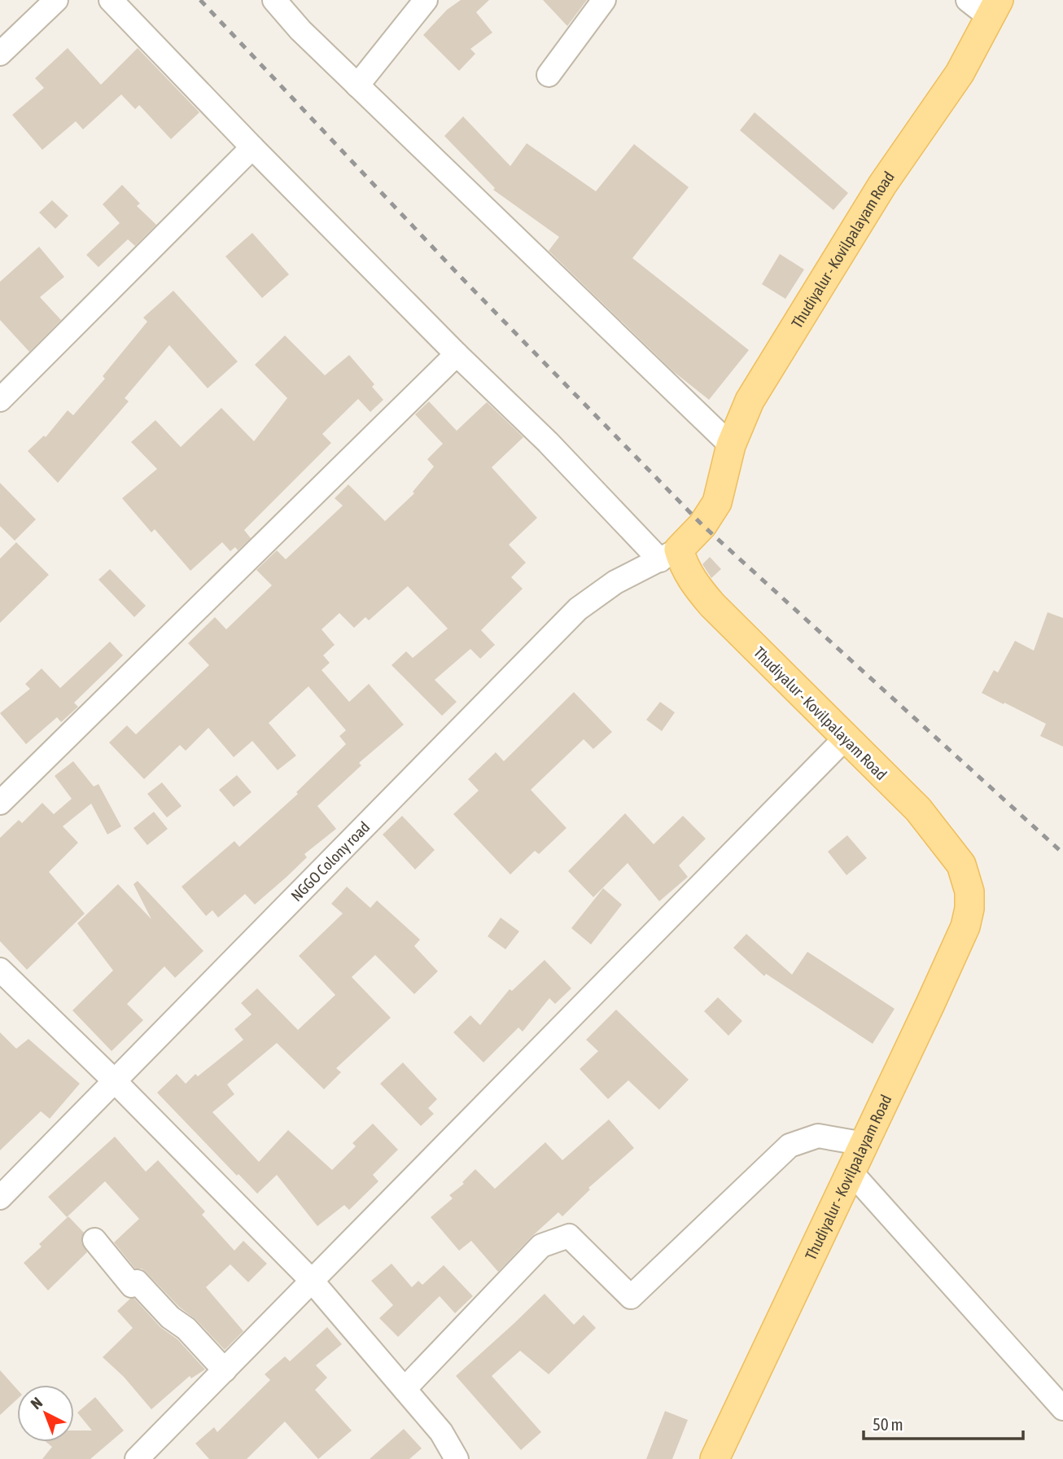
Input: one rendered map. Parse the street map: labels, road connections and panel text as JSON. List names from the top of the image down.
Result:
{
  "streets": {
    "main road": ["Thudiyalur - Kovilpalayam Road"],
    "street": ["NGGO Colony road"]
  },
  "crossings": [
    ["Thudiyalur - Kovilpalayam Road", "NGGO Colony road"]
  ],
  "scale_bar": "50 m",
  "north": "top left"
}
